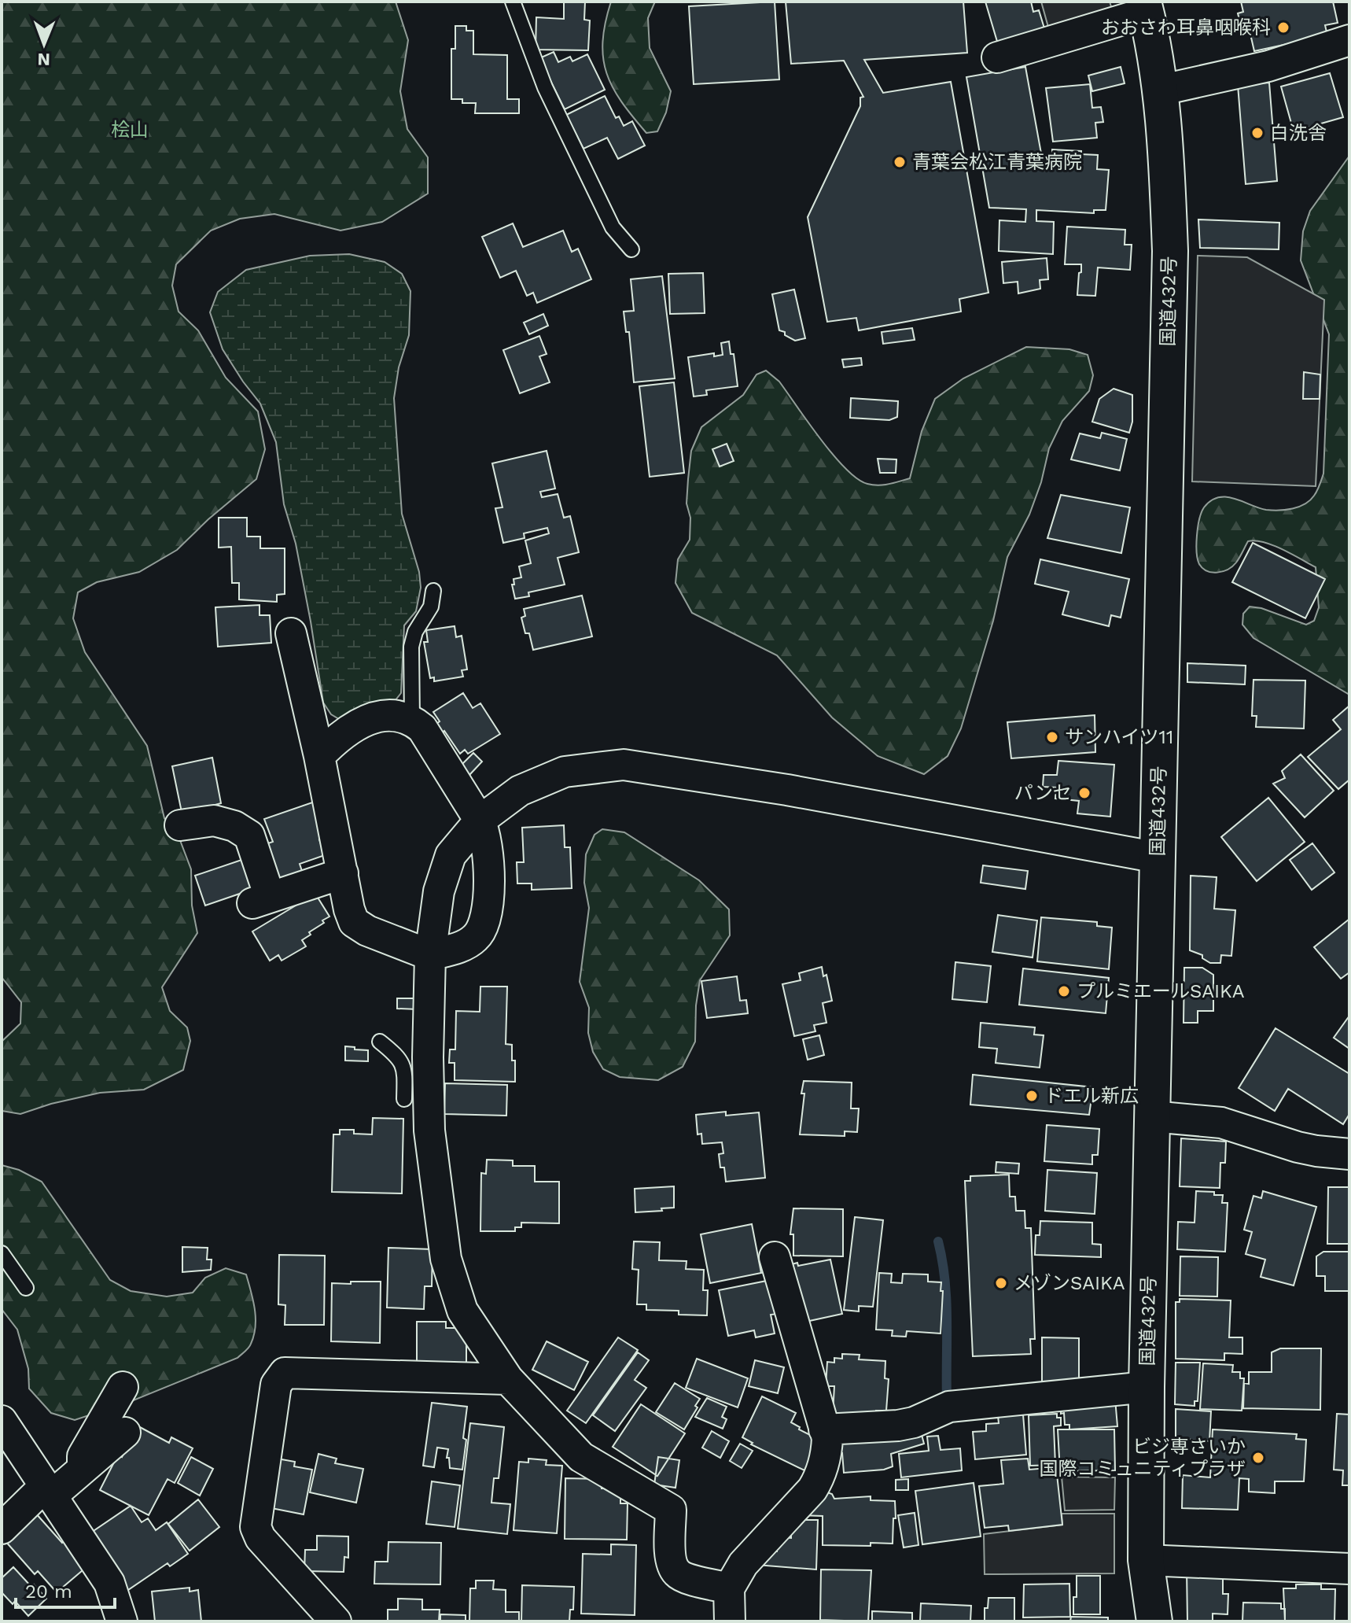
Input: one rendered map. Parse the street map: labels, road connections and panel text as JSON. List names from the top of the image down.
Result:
{
  "streets": {
    "highway": ["国道432号"]
  },
  "parks": ["桧山"],
  "places": [
    "おおさわ耳鼻咽喉科",
    "白洗舎",
    "青葉会松江青葉病院",
    "サンハイツ11",
    "パンセ",
    "プルミエールSAIKA",
    "ドエル新広",
    "メゾンSAIKA",
    "ビジ専さいか 国際コミュニティプラザ"
  ],
  "scale_bar": "20 m",
  "north": "bottom"
}
